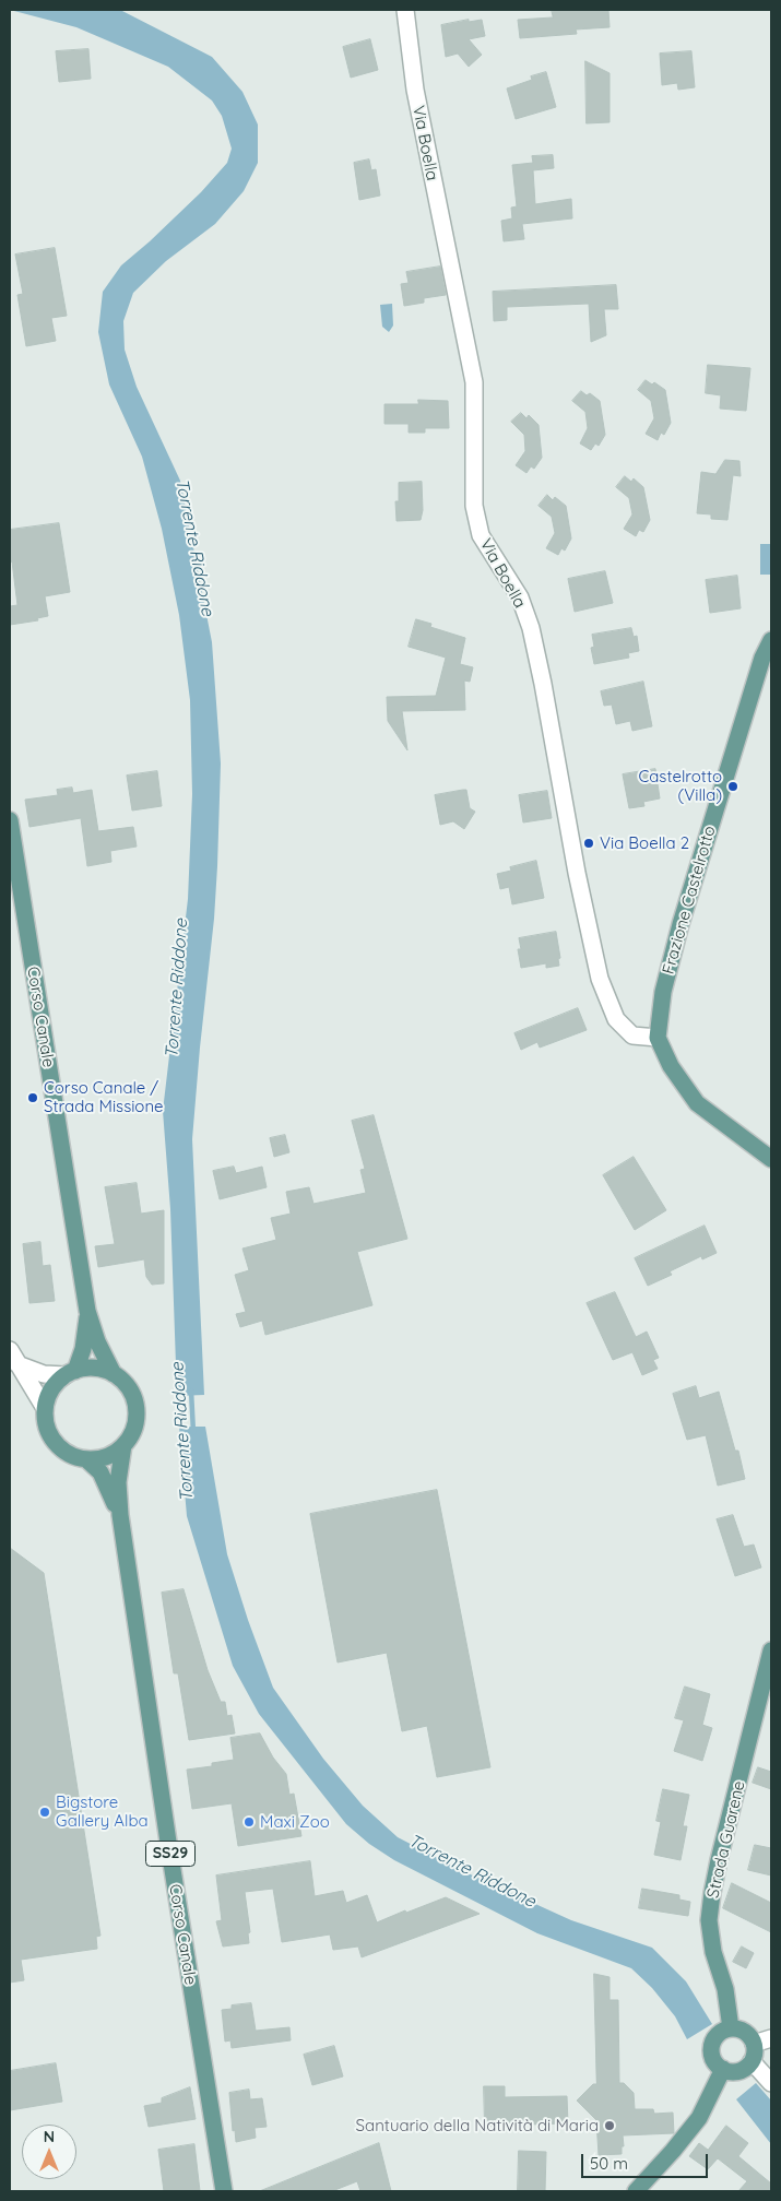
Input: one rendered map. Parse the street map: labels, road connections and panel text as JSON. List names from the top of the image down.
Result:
{
  "streets": {
    "main road": [
      "Frazione Castelrotto",
      "Corso Canale",
      "Strada Guarene",
      "SS29"
    ],
    "street": ["Via Boella"]
  },
  "crossings": [
    ["Via Boella", "Frazione Castelrotto"]
  ],
  "water": ["Torrente Riddone"],
  "places": [
    "Castelrotto (Villa)",
    "Via Boella 2",
    "Corso Canale / Strada Missione",
    "Bigstore Gallery Alba",
    "Maxi Zoo",
    "Santuario della Natività di Maria"
  ],
  "scale_bar": "50 m",
  "north": "top"
}
